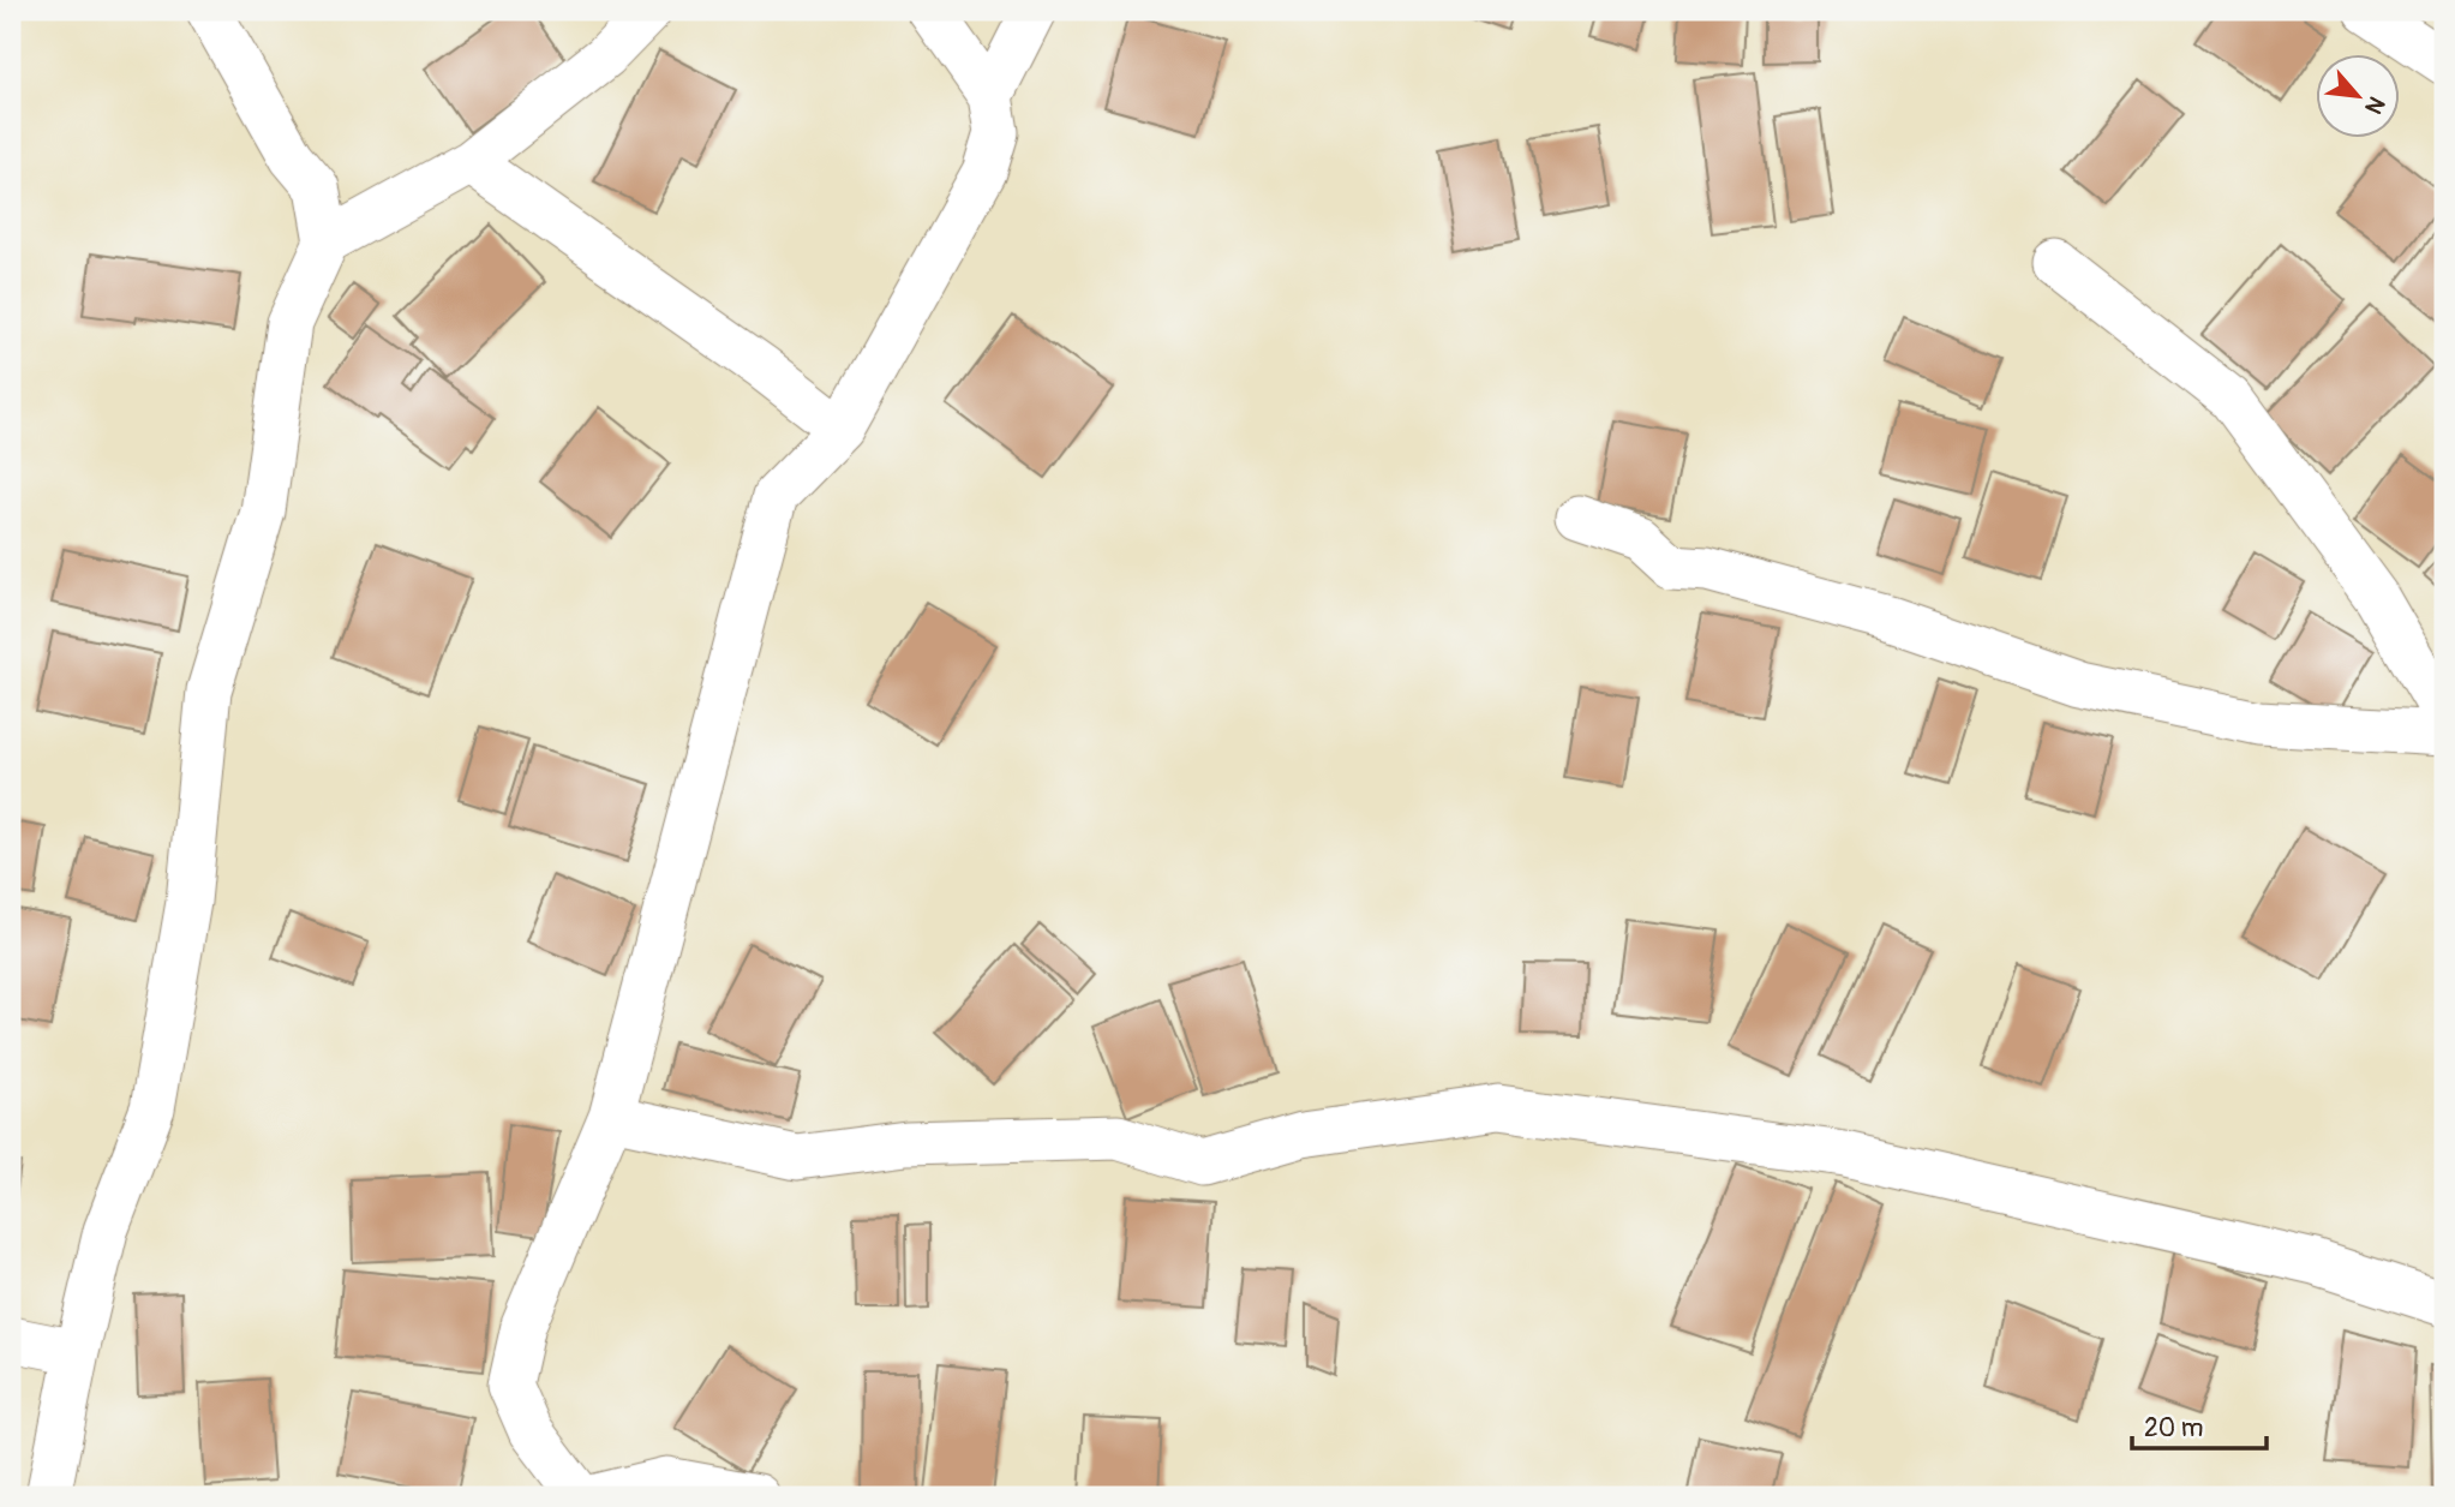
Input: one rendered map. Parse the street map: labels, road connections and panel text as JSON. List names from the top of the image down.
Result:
{
  "scale_bar": "20 m",
  "north": "bottom right"
}
